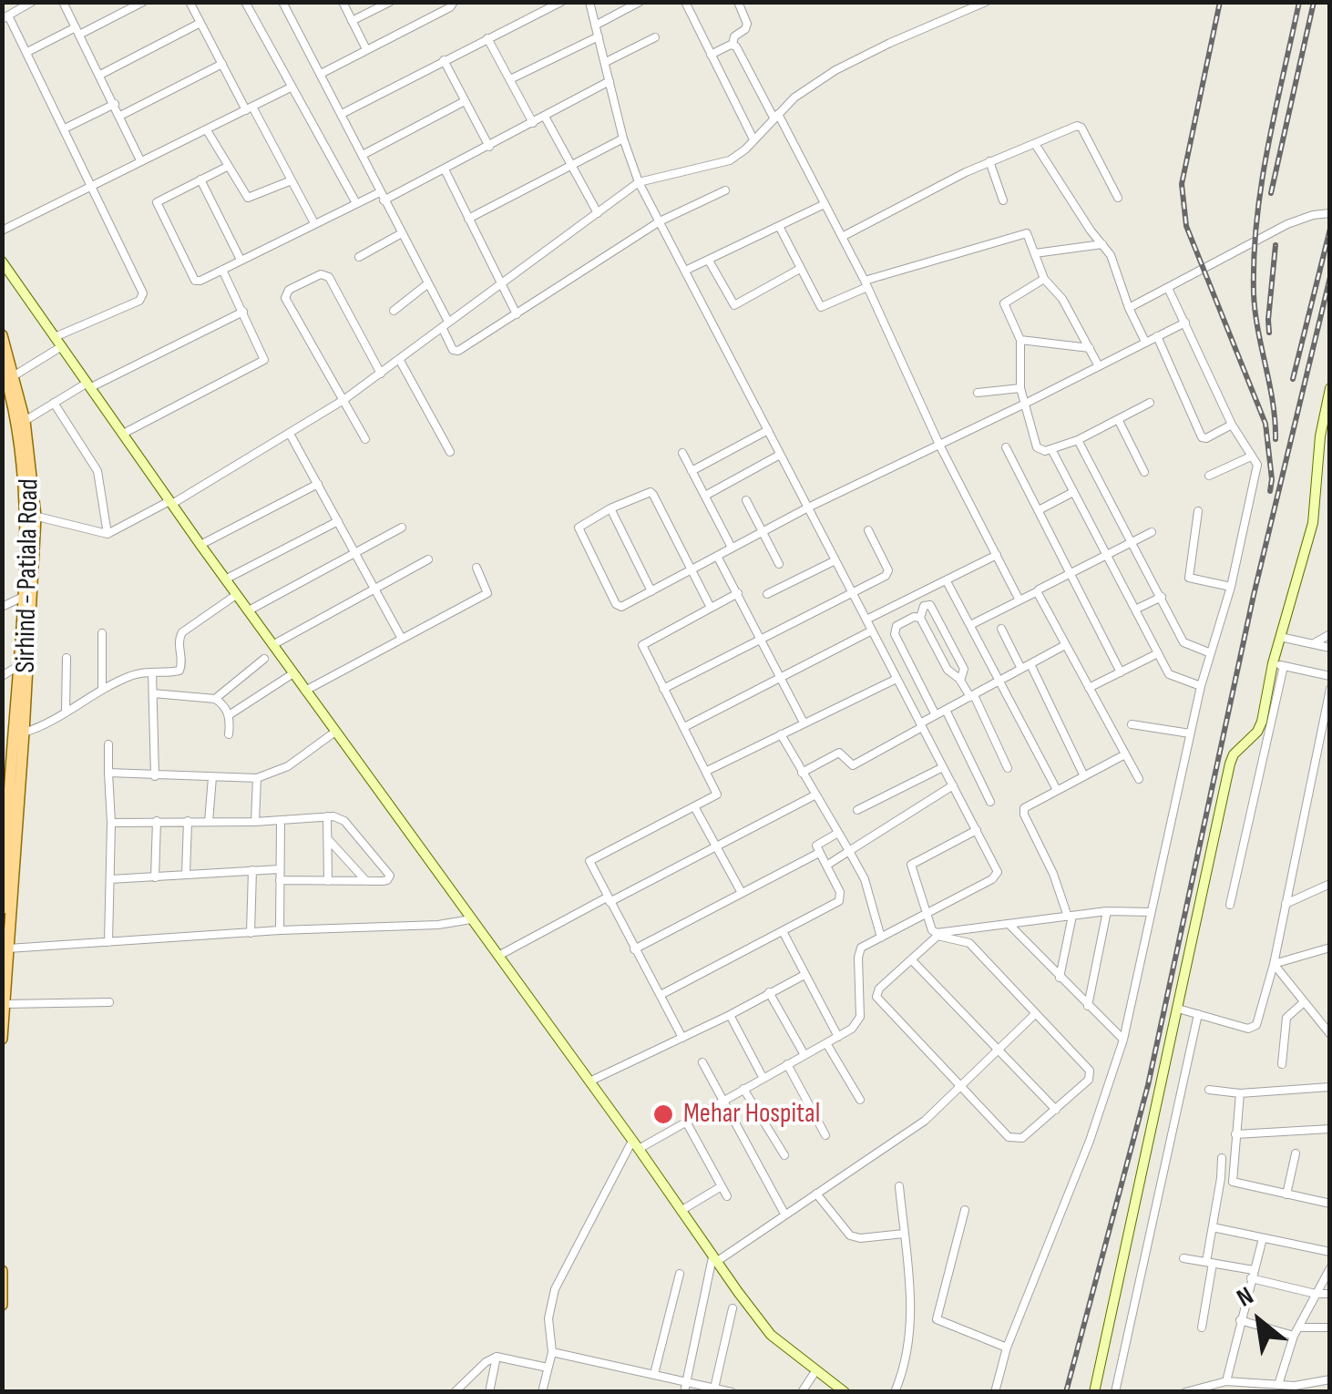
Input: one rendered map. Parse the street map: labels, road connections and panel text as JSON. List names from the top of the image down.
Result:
{
  "streets": {
    "main road": ["Sirhind - Patiala Road"]
  },
  "places": ["Mehar Hospital"],
  "north": "top left"
}
